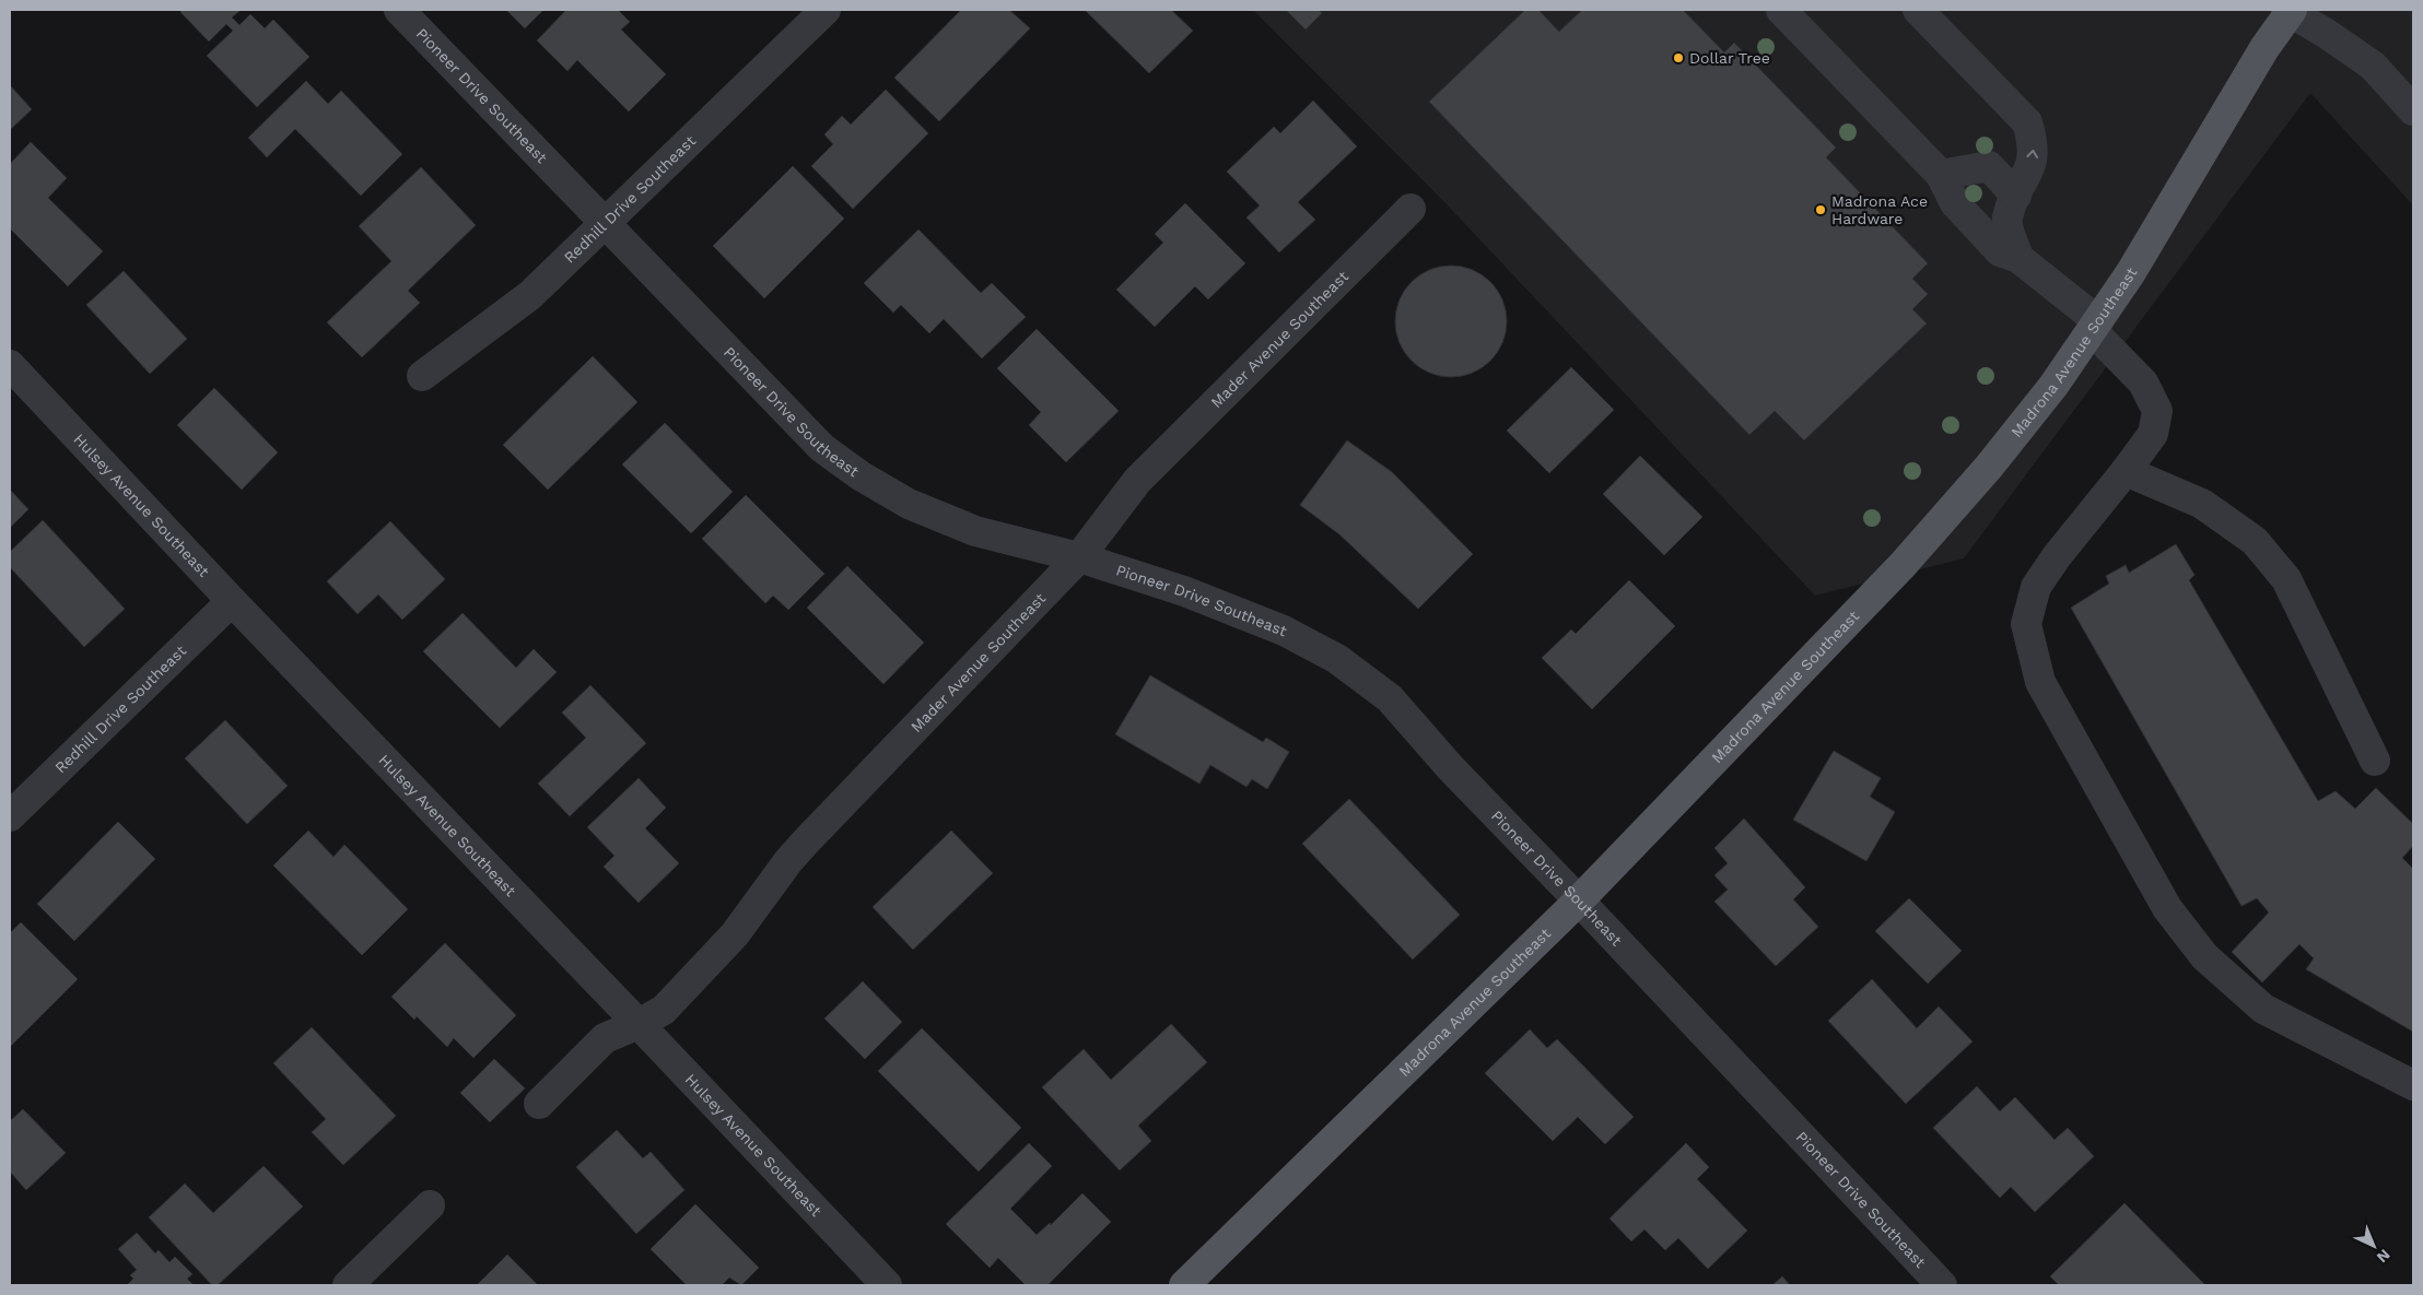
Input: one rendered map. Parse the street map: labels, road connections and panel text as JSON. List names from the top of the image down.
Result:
{
  "streets": {
    "main road": ["Madrona Avenue Southeast"],
    "street": [
      "Pioneer Drive Southeast",
      "Redhill Drive Southeast",
      "Mader Avenue Southeast",
      "Hulsey Avenue Southeast"
    ]
  },
  "crossings": [
    ["Pioneer Drive Southeast", "Redhill Drive Southeast"],
    ["Pioneer Drive Southeast", "Mader Avenue Southeast"],
    ["Pioneer Drive Southeast", "Madrona Avenue Southeast"],
    ["Redhill Drive Southeast", "Hulsey Avenue Southeast"],
    ["Mader Avenue Southeast", "Hulsey Avenue Southeast"]
  ],
  "places": ["Dollar Tree", "Madrona Ace Hardware"],
  "north": "bottom right"
}
